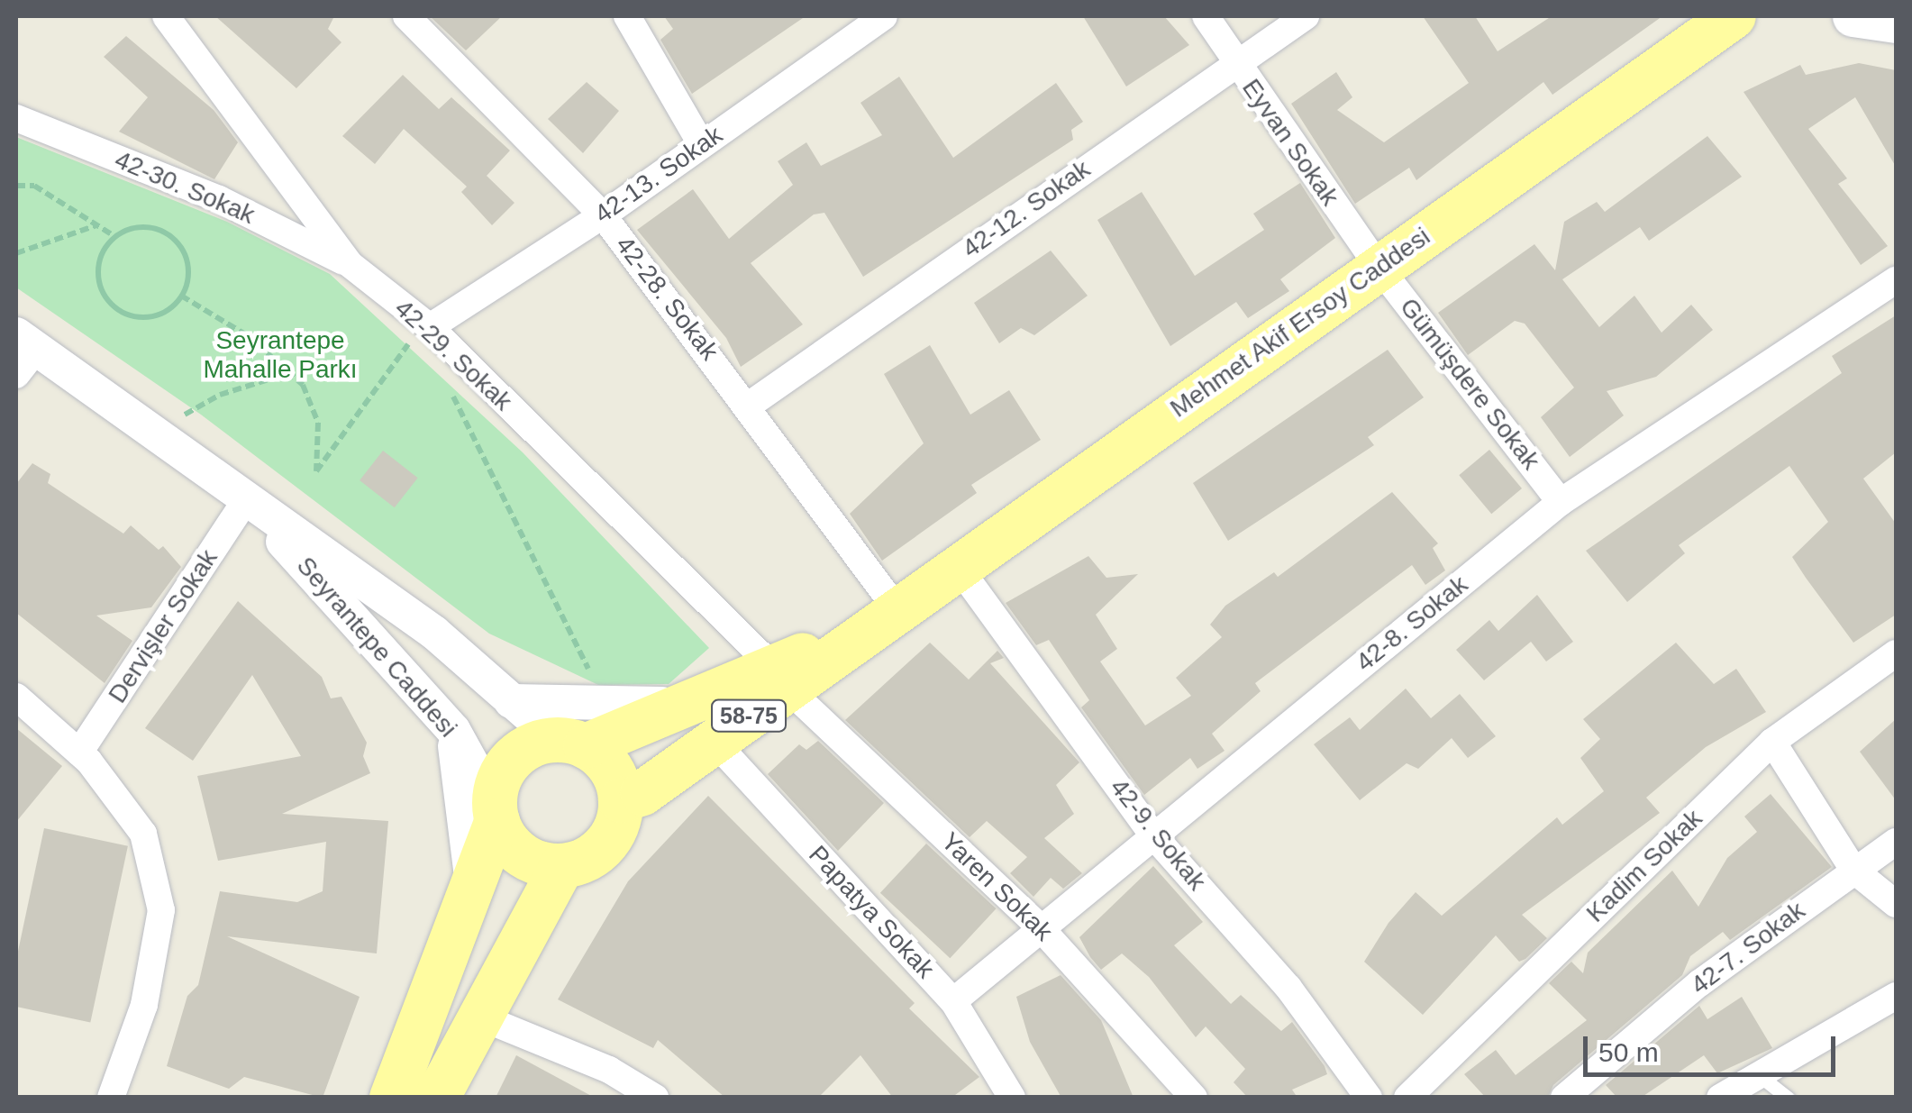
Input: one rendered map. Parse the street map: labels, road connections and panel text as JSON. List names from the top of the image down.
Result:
{
  "streets": {
    "main road": ["Mehmet Akif Ersoy Caddesi", "58-75"],
    "street": [
      "Eyvan Sokak",
      "42-13. Sokak",
      "42-30. Sokak",
      "42-12. Sokak",
      "42-28. Sokak",
      "42-29. Sokak",
      "Gümüşdere Sokak",
      "42-8. Sokak",
      "Dervişler Sokak",
      "Seyrantepe Caddesi",
      "42-9. Sokak",
      "Kadim Sokak",
      "Yaren Sokak",
      "Papatya Sokak",
      "42-7. Sokak"
    ]
  },
  "crossings": [
    ["Eyvan Sokak", "42-12. Sokak"],
    ["Eyvan Sokak", "Mehmet Akif Ersoy Caddesi"],
    ["Eyvan Sokak", "Gümüşdere Sokak"],
    ["42-13. Sokak", "42-28. Sokak"],
    ["42-13. Sokak", "42-29. Sokak"],
    ["42-30. Sokak", "42-29. Sokak"],
    ["42-12. Sokak", "42-28. Sokak"],
    ["42-28. Sokak", "Mehmet Akif Ersoy Caddesi"],
    ["Mehmet Akif Ersoy Caddesi", "42-29. Sokak"],
    ["Mehmet Akif Ersoy Caddesi", "Gümüşdere Sokak"],
    ["Mehmet Akif Ersoy Caddesi", "Seyrantepe Caddesi"],
    ["Mehmet Akif Ersoy Caddesi", "42-9. Sokak"],
    ["Mehmet Akif Ersoy Caddesi", "Yaren Sokak"],
    ["Mehmet Akif Ersoy Caddesi", "Papatya Sokak"],
    ["42-29. Sokak", "Yaren Sokak"],
    ["Gümüşdere Sokak", "42-8. Sokak"],
    ["42-8. Sokak", "42-9. Sokak"],
    ["42-8. Sokak", "Yaren Sokak"],
    ["42-8. Sokak", "Papatya Sokak"],
    ["Dervişler Sokak", "Seyrantepe Caddesi"]
  ],
  "parks": ["Seyrantepe Mahalle Parkı"],
  "scale_bar": "50 m"
}
